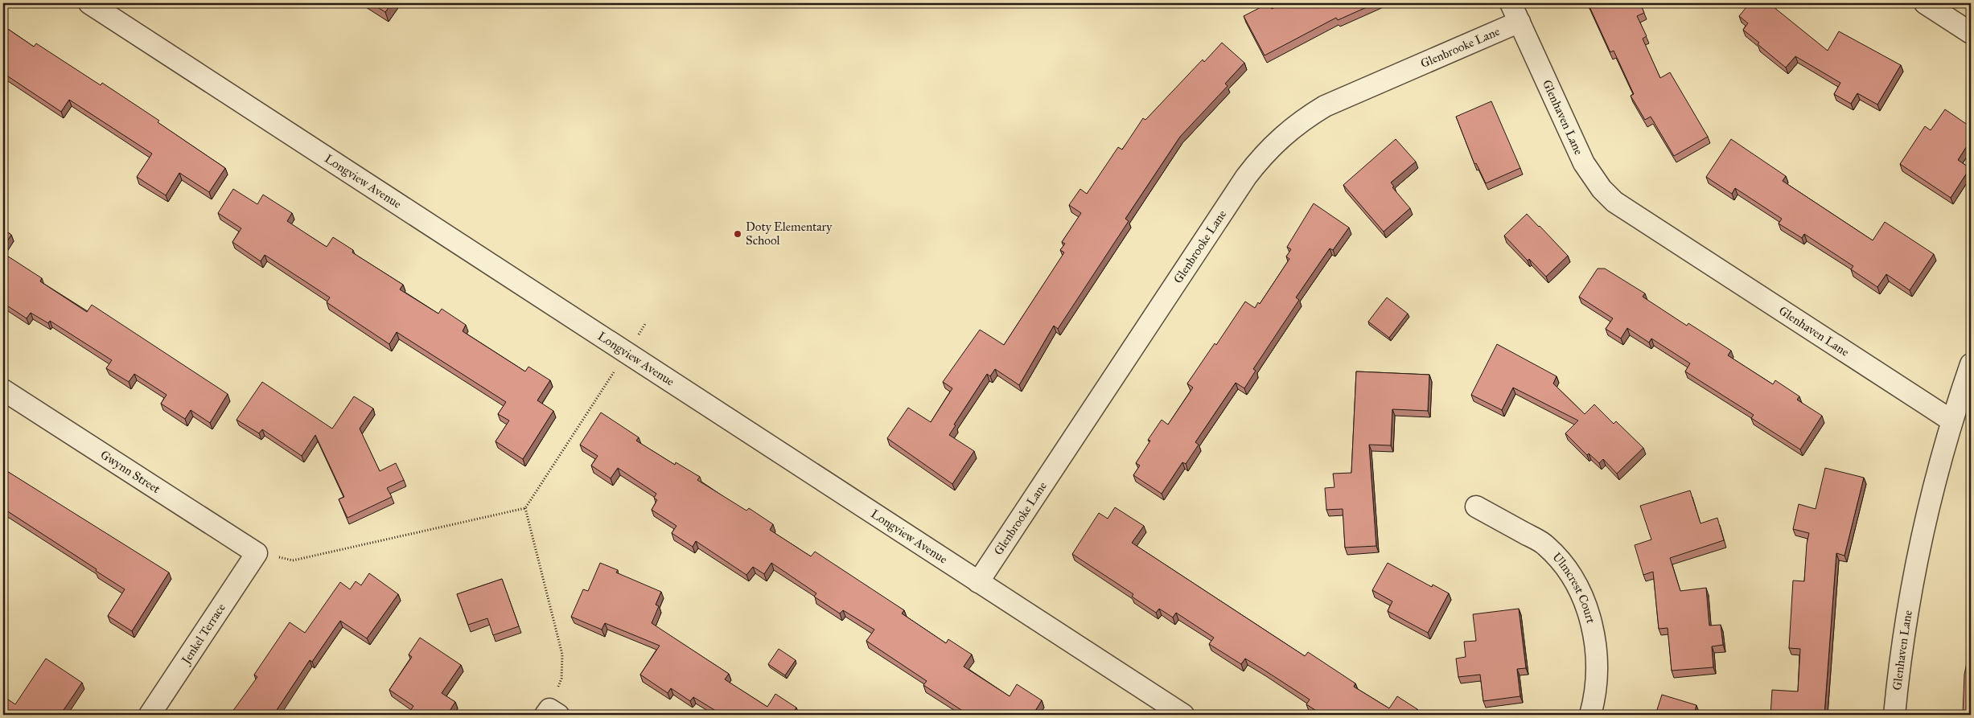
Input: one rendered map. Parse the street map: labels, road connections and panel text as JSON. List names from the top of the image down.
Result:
{
  "streets": {
    "street": [
      "Glenbrooke Lane",
      "Glenhaven Lane",
      "Longview Avenue",
      "Gwynn Street",
      "Ulmcrest Court",
      "Jenkel Terrace"
    ]
  },
  "crossings": [
    ["Glenbrooke Lane", "Glenhaven Lane"],
    ["Glenbrooke Lane", "Longview Avenue"],
    ["Gwynn Street", "Jenkel Terrace"]
  ],
  "places": ["Doty Elementary School"]
}
